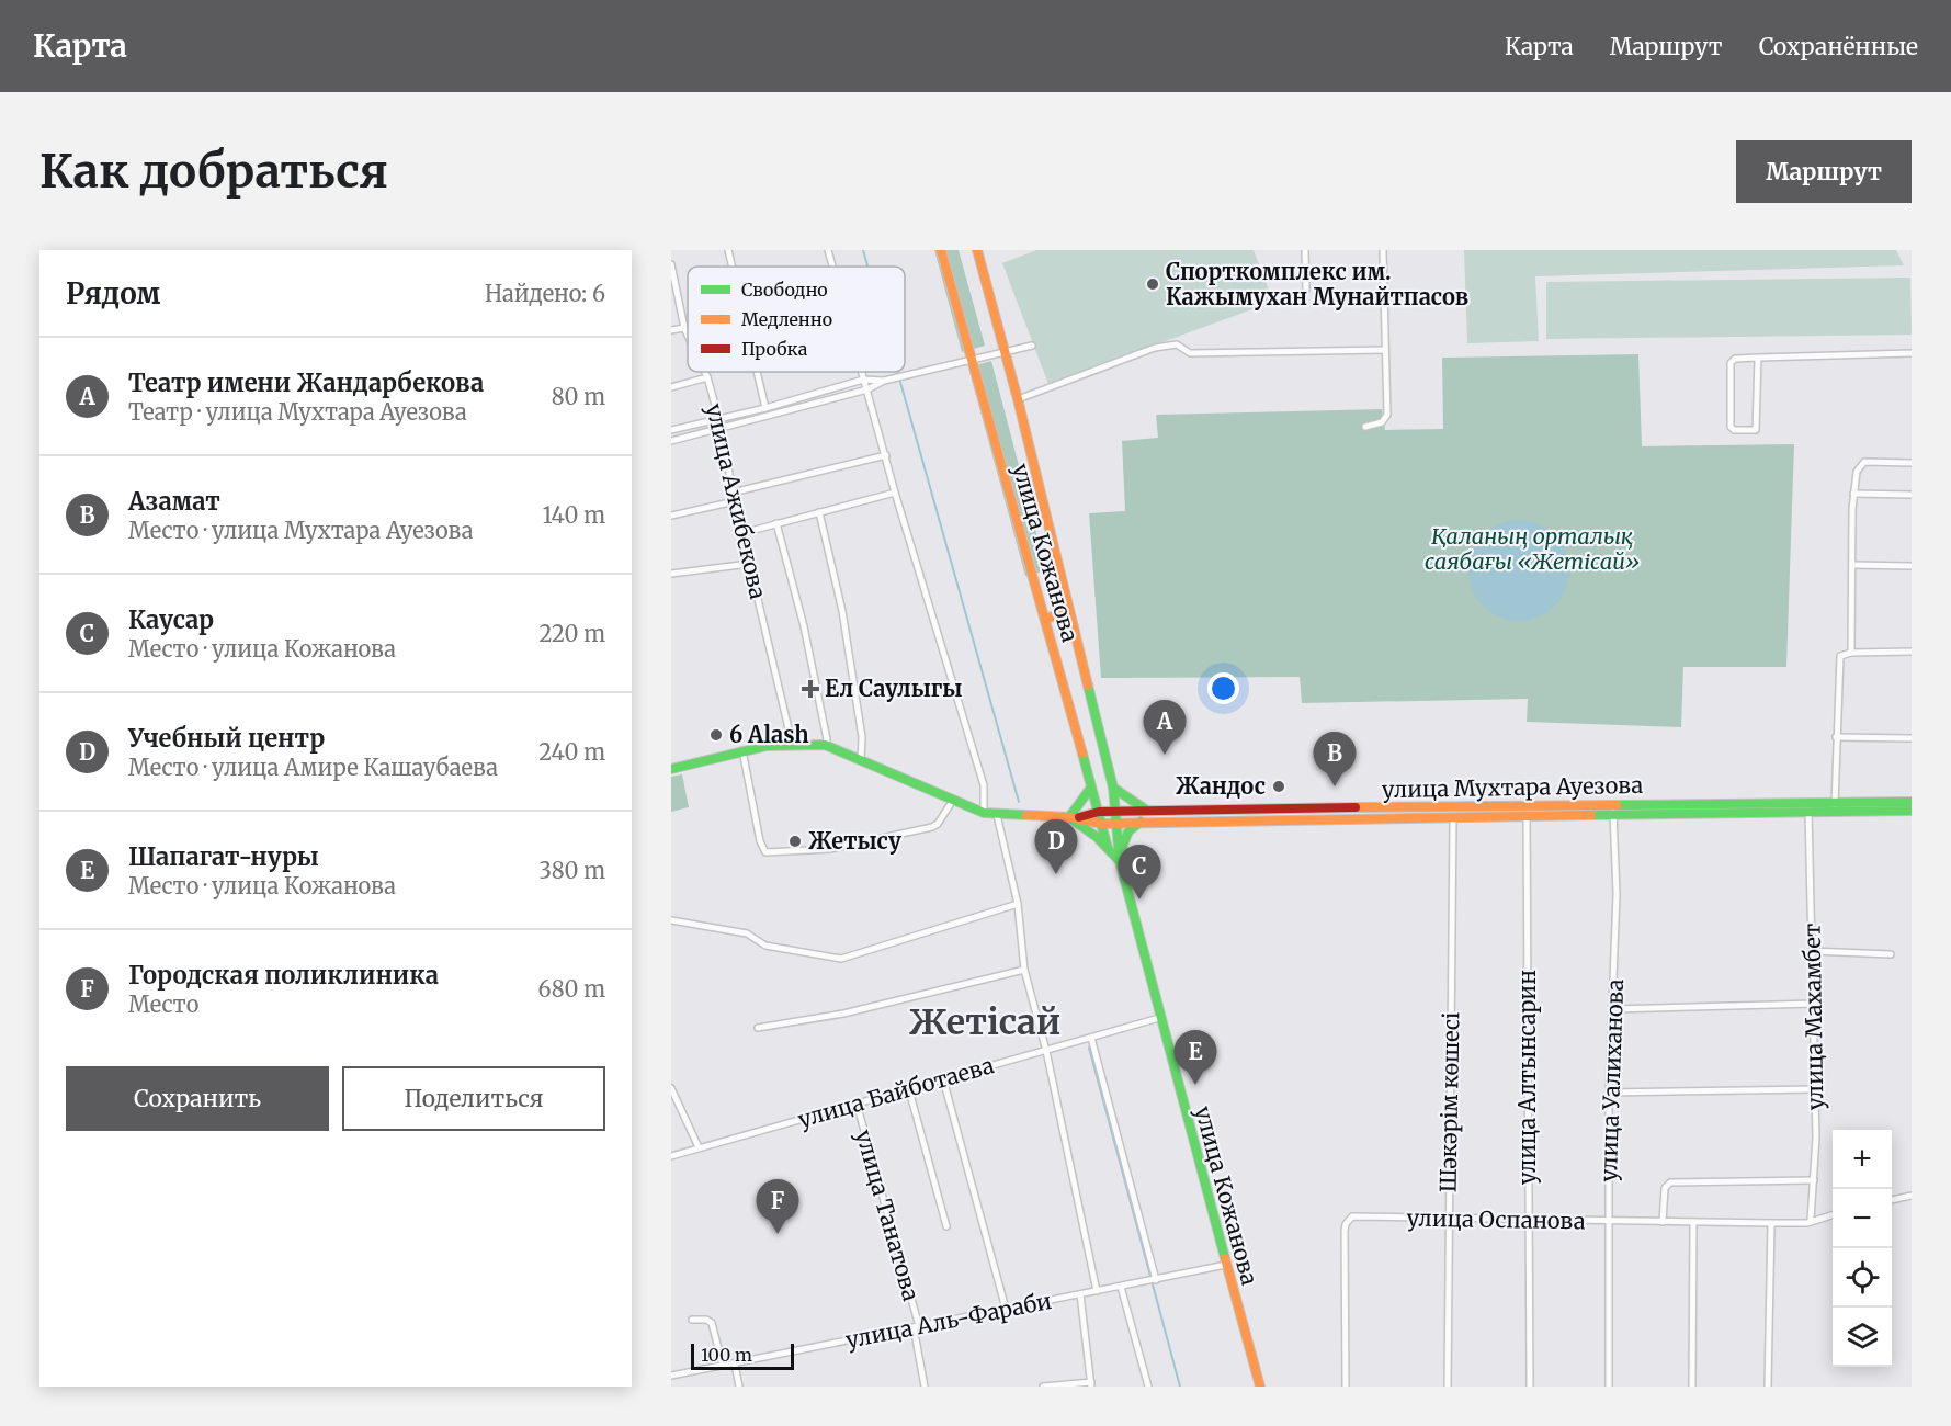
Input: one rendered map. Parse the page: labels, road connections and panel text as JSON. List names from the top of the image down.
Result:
{
  "streets": {
    "main road": ["улица Кожанова", "улица Мухтара Ауезова"],
    "street": [
      "улица Ажибекова",
      "улица Махамбет",
      "улица Алтынсарин",
      "улица Уалиханова",
      "улица Байботаева",
      "Шәкәрім көшесі",
      "улица Танатова",
      "улица Оспанова",
      "улица Аль-Фараби"
    ]
  },
  "crossings": [
    ["улица Ажибекова", "улица Мухтара Ауезова"],
    ["улица Кожанова", "улица Мухтара Ауезова"],
    ["улица Кожанова", "улица Байботаева"],
    ["улица Кожанова", "улица Аль-Фараби"],
    ["улица Мухтара Ауезова", "улица Махамбет"],
    ["улица Мухтара Ауезова", "улица Алтынсарин"],
    ["улица Мухтара Ауезова", "улица Уалиханова"],
    ["улица Мухтара Ауезова", "Шәкәрім көшесі"],
    ["улица Махамбет", "улица Оспанова"],
    ["улица Алтынсарин", "улица Оспанова"],
    ["улица Уалиханова", "улица Оспанова"],
    ["улица Байботаева", "улица Танатова"],
    ["Шәкәрім көшесі", "улица Оспанова"],
    ["улица Танатова", "улица Аль-Фараби"]
  ],
  "districts": ["Жетісай"],
  "parks": ["Қаланың орталық саябағы «Жетісай»"],
  "places": {
    "other": [
      "Спорткомплекс им. Кажымухан Мунайтпасов",
      "6 Alash",
      "Жандос",
      "Жетысу"
    ],
    "health": ["Ел Саулыгы"]
  },
  "legend": ["Свободно", "Медленно", "Пробка"],
  "scale_bar": "100 m",
  "page": {
    "header": "Карта",
    "nav": ["Карта", "Маршрут", "Сохранённые"],
    "buttons": [
      "Маршрут",
      ["Сохранить", "Поделиться"]
    ],
    "title": "Как добраться",
    "heading": ["Рядом", "Найдено: 6"],
    "list": [
      {
        "mark": "A",
        "name": "Театр имени Жандарбекова",
        "note": "Театр · улица Мухтара Ауезова",
        "value": "80 m"
      },
      {
        "mark": "B",
        "name": "Азамат",
        "note": "Место · улица Мухтара Ауезова",
        "value": "140 m"
      },
      {
        "mark": "C",
        "name": "Каусар",
        "note": "Место · улица Кожанова",
        "value": "220 m"
      },
      {
        "mark": "D",
        "name": "Учебный центр",
        "note": "Место · улица Амире Кашаубаева",
        "value": "240 m"
      },
      {
        "mark": "E",
        "name": "Шапагат-нуры",
        "note": "Место · улица Кожанова",
        "value": "380 m"
      },
      {
        "mark": "F",
        "name": "Городская поликлиника",
        "note": "Место",
        "value": "680 m"
      }
    ],
    "pins": [
      "A",
      "B",
      "D",
      "C",
      "E",
      "F"
    ],
    "map_buttons": ["+", "−"],
    "scale": "100 m"
  }
}
